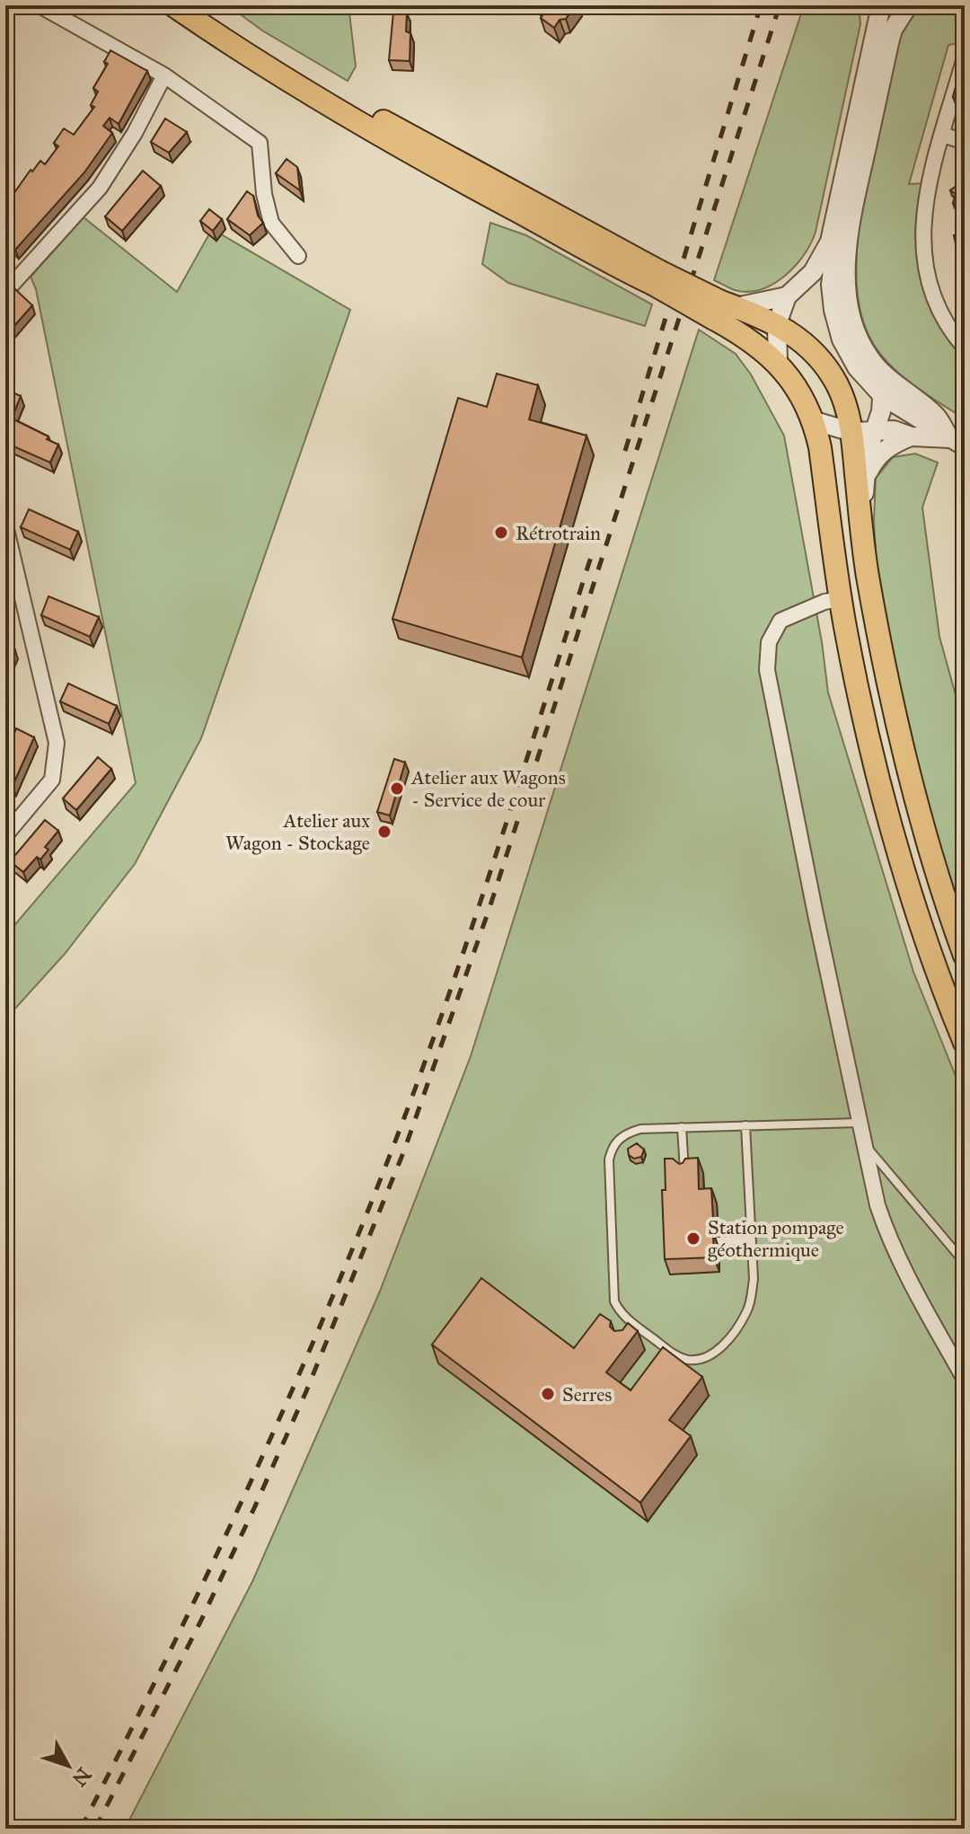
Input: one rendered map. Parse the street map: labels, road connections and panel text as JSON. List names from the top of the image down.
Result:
{
  "places": [
    "Rétrotrain",
    "Atelier aux Wagons - Service de cour",
    "Atelier aux Wagon - Stockage",
    "Station pompage géothermique",
    "Serres"
  ],
  "north": "bottom right"
}
